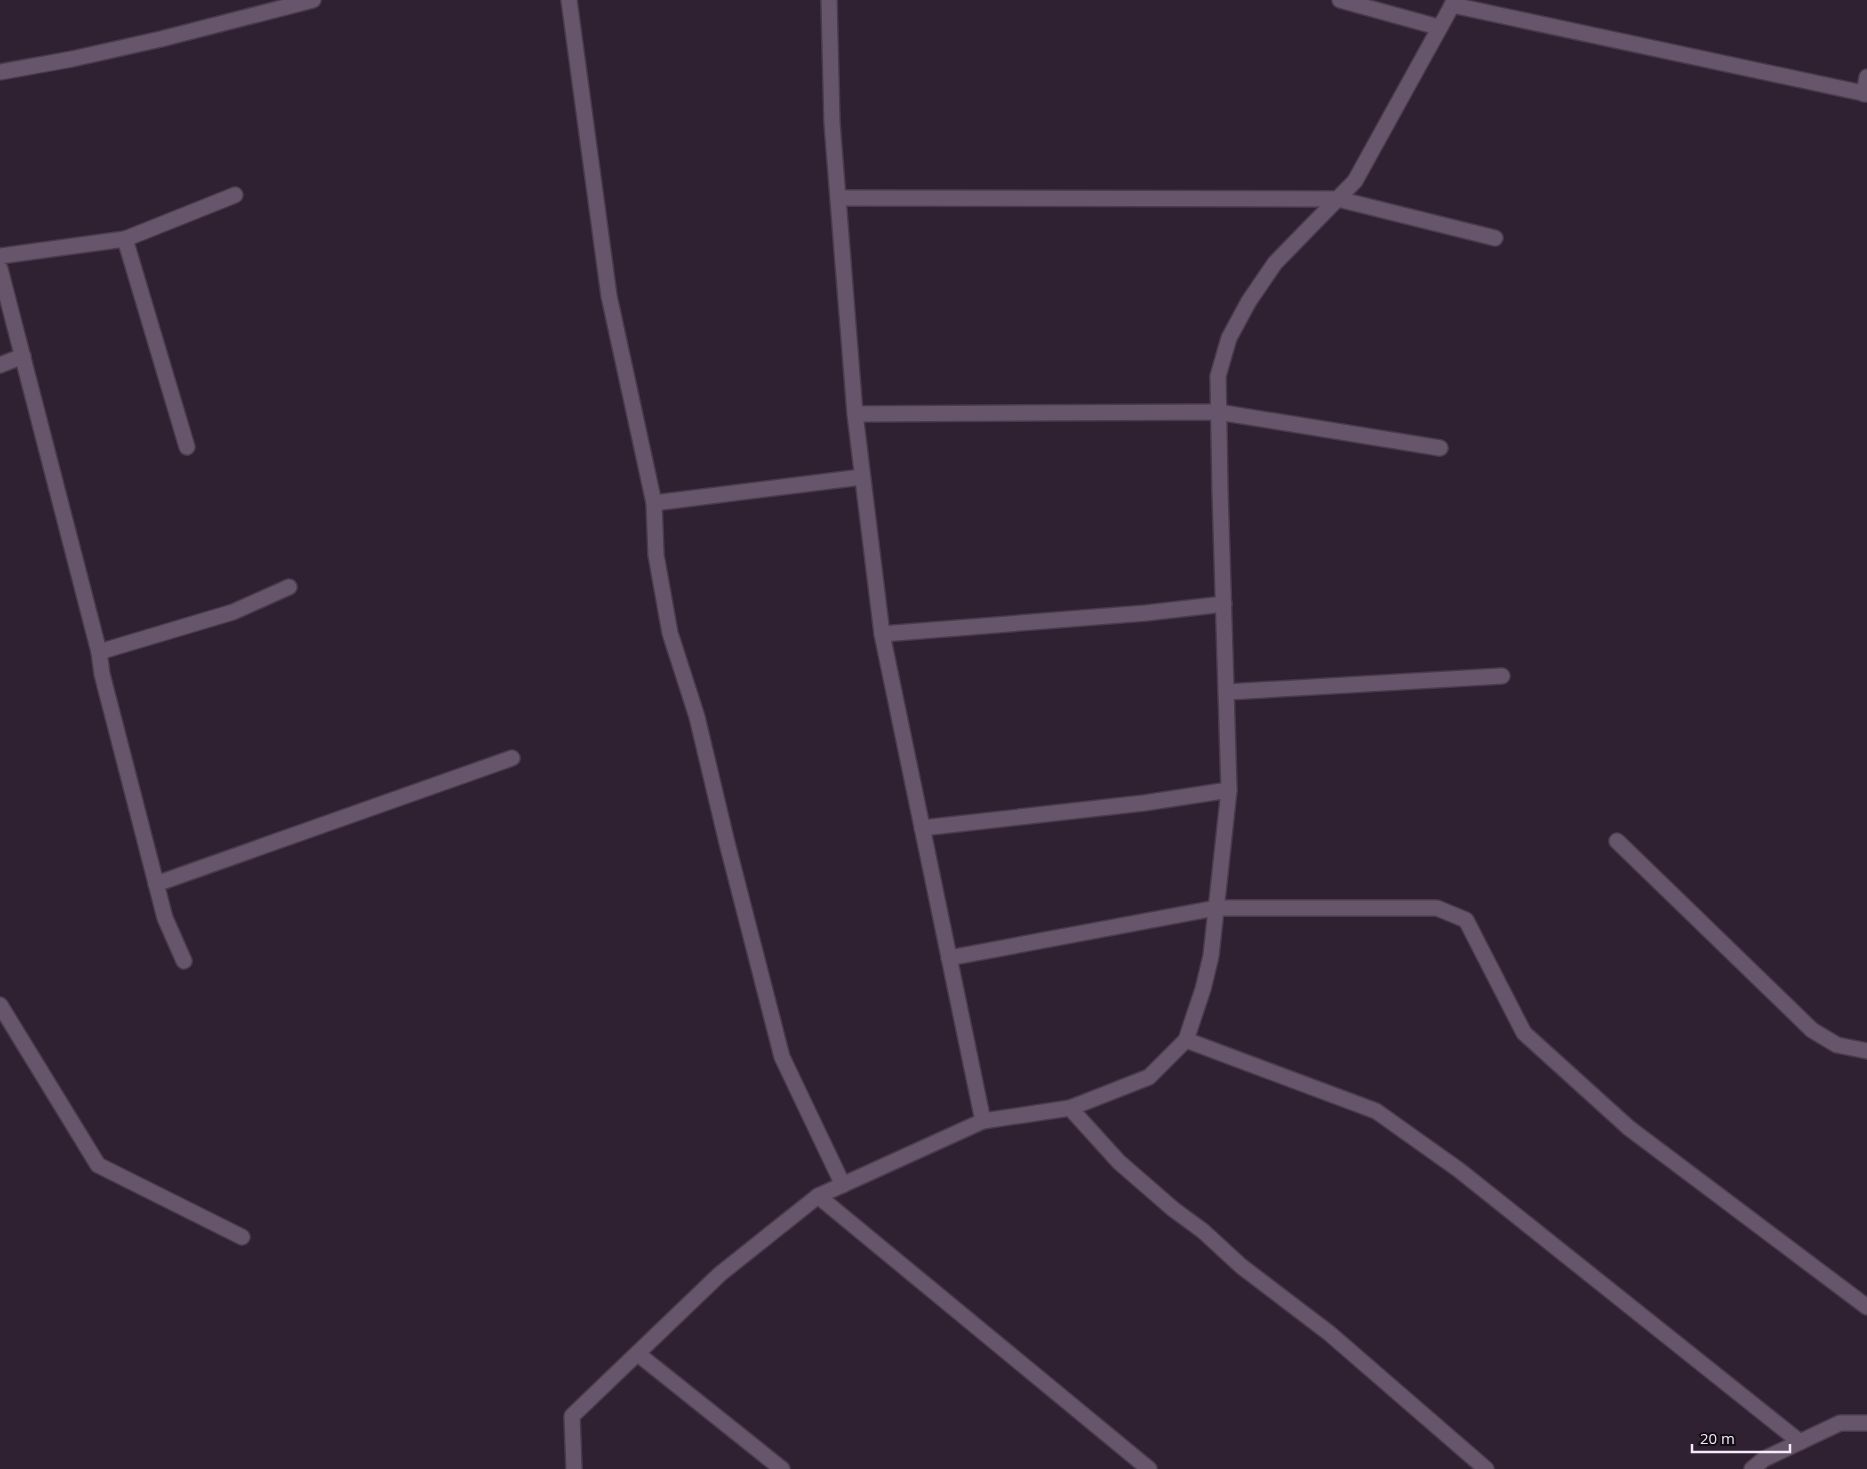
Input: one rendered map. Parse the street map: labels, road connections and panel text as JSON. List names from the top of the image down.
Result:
{
  "scale_bar": "20 m"
}
